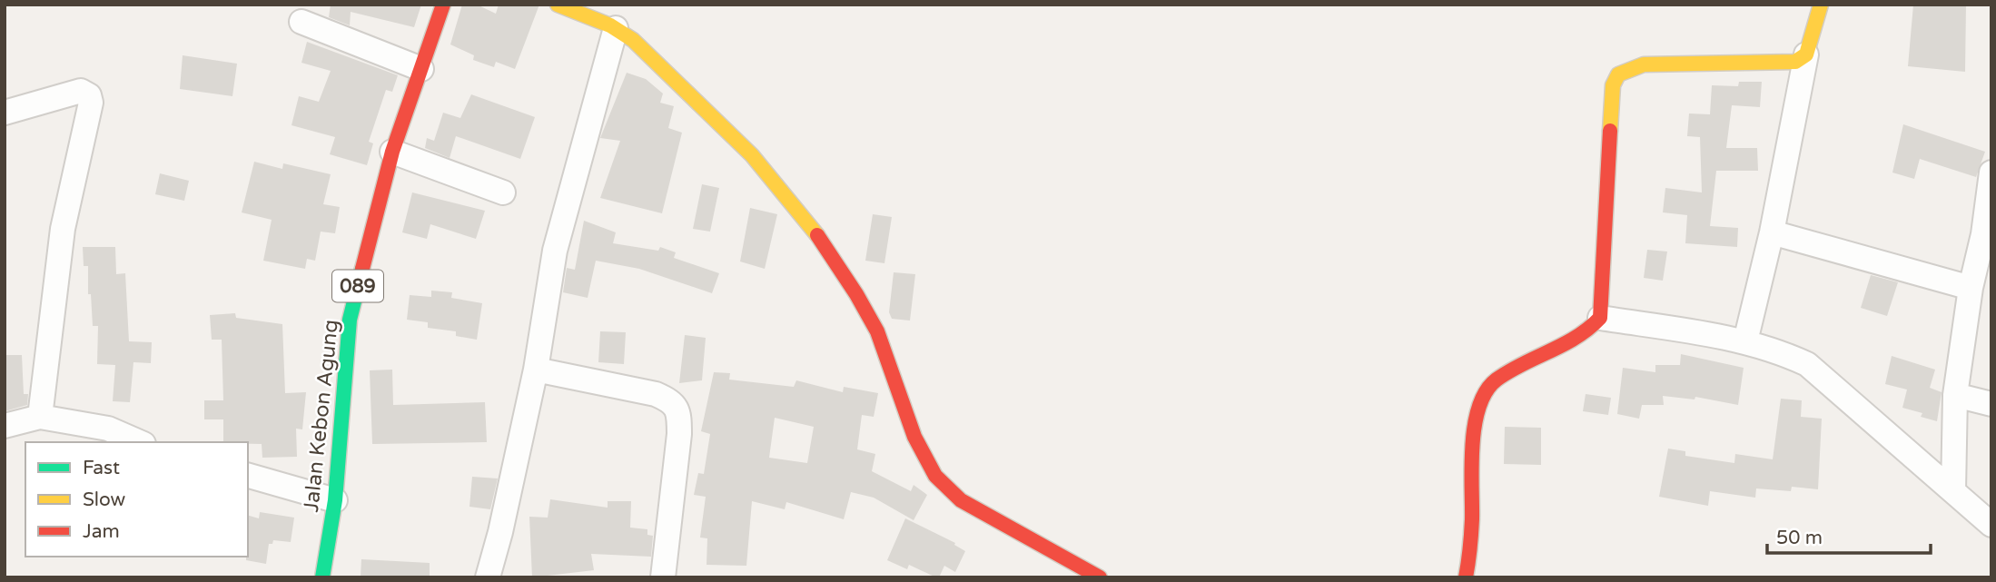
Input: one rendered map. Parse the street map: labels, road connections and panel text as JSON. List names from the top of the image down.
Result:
{
  "streets": {
    "street": ["089", "Jalan Kebon Agung"]
  },
  "legend": ["Fast", "Slow", "Jam"],
  "scale_bar": "50 m"
}
